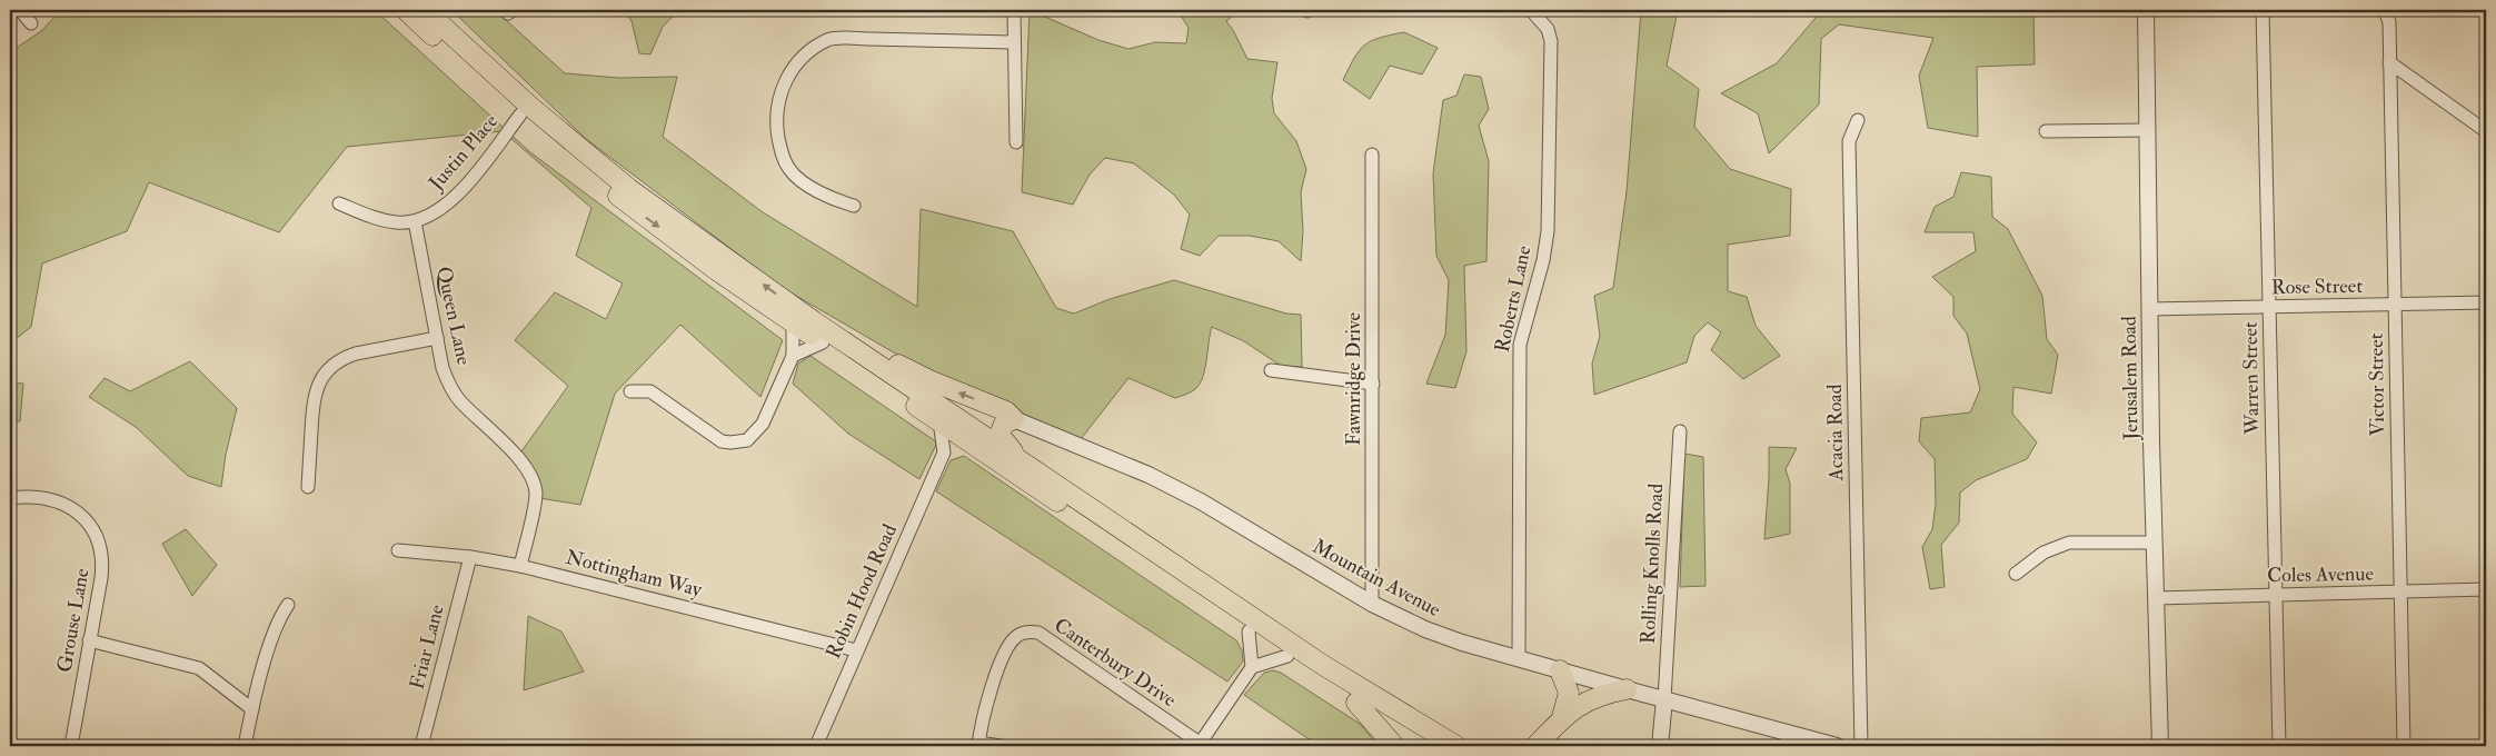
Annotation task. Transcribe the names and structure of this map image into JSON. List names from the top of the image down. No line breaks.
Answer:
{"streets":{"street":["Justin Place","Rose Street","Roberts Lane","Queen Lane","Jerusalem Road","Warren Street","Fawnridge Drive","Victor Street","Acacia Road","Rolling Knolls Road","Nottingham Way","Coles Avenue","Mountain Avenue","Robin Hood Road","Grouse Lane","Friar Lane","Canterbury Drive"]},"crossings":[["Justin Place","Queen Lane"],["Rose Street","Jerusalem Road"],["Rose Street","Warren Street"],["Rose Street","Victor Street"],["Roberts Lane","Mountain Avenue"],["Queen Lane","Nottingham Way"],["Jerusalem Road","Coles Avenue"],["Warren Street","Coles Avenue"],["Fawnridge Drive","Mountain Avenue"],["Victor Street","Coles Avenue"],["Rolling Knolls Road","Mountain Avenue"],["Nottingham Way","Robin Hood Road"],["Nottingham Way","Friar Lane"]]}
